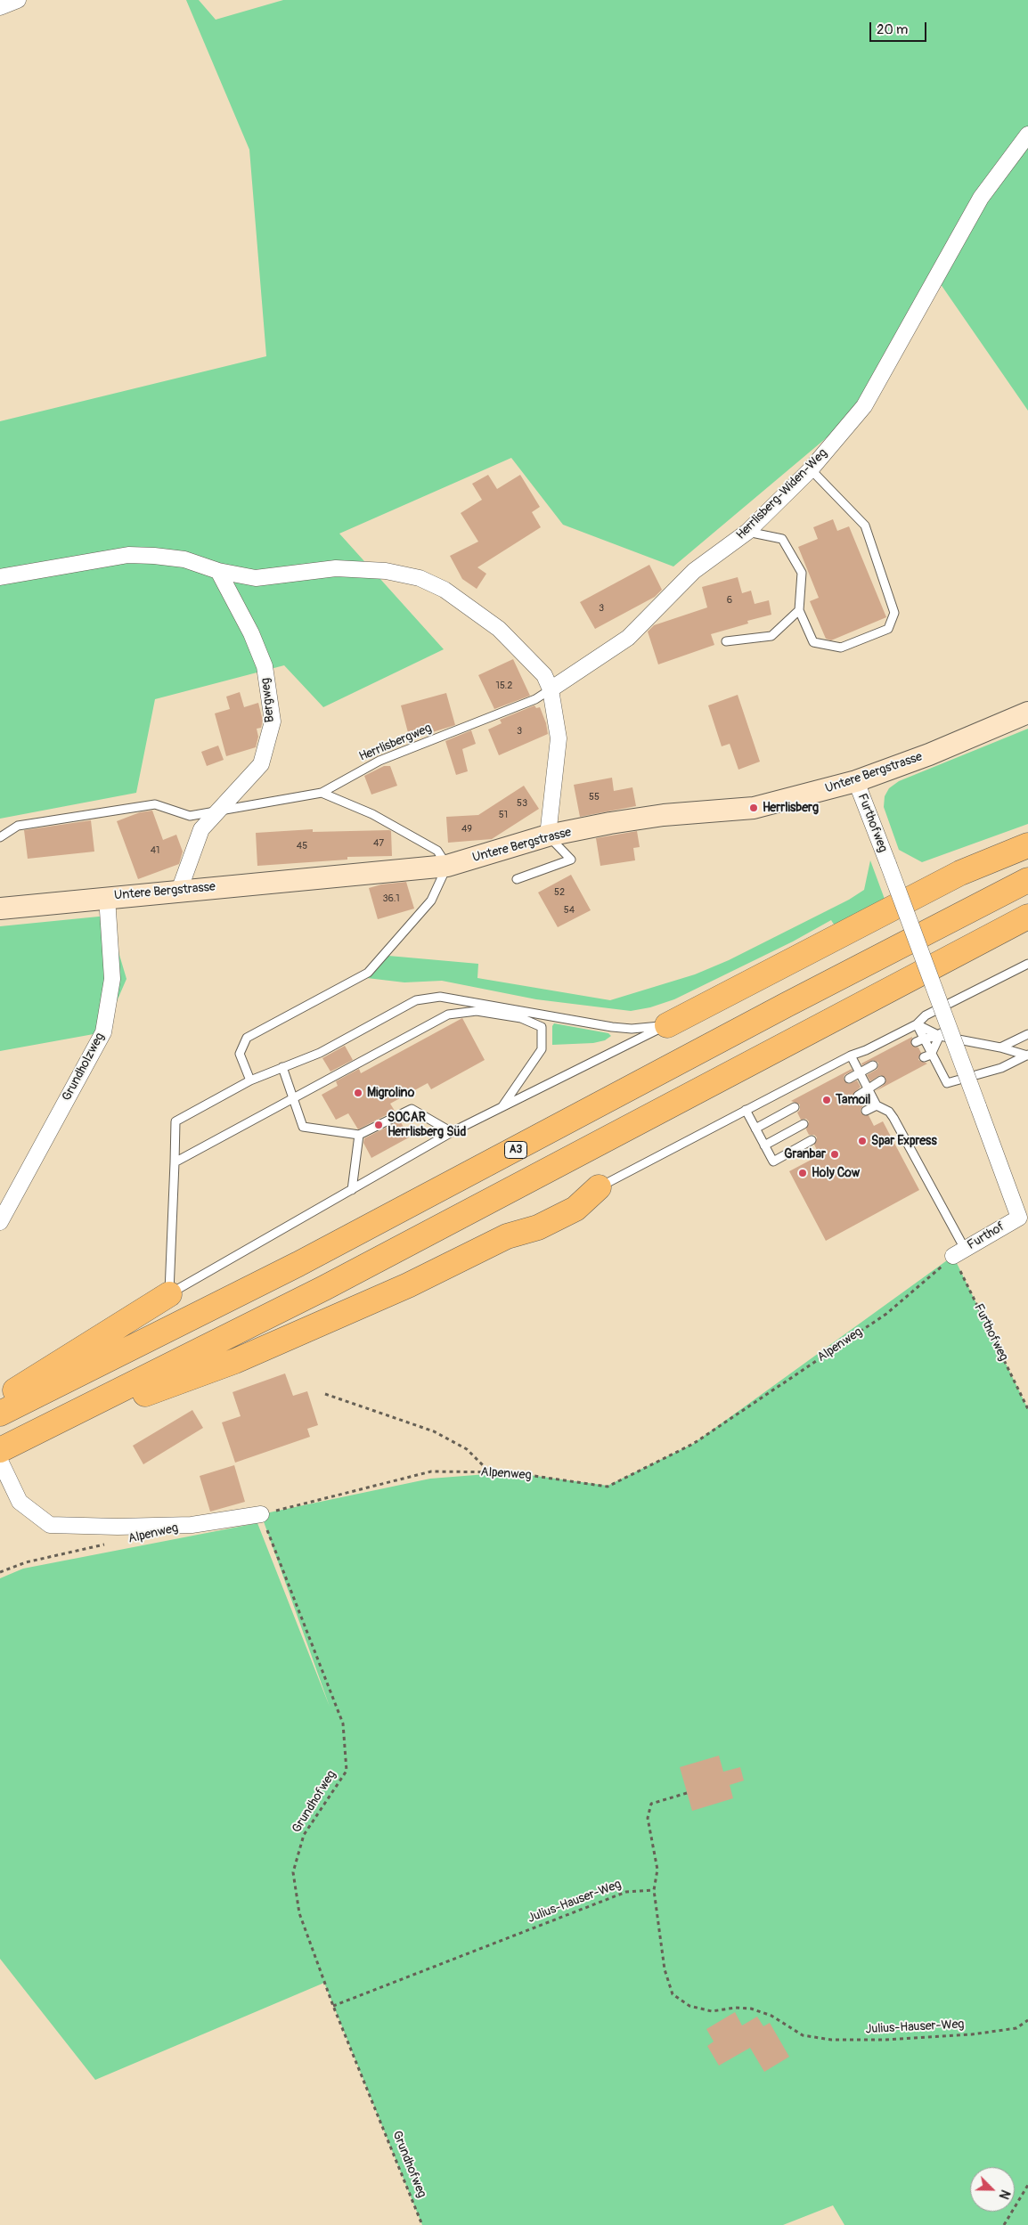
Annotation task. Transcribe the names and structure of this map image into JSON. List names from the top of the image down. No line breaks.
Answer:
{"streets":{"highway":["A3"],"main road":["Untere Bergstrasse"],"street":["Herrlisberg-Widen-Weg","Bergweg","Furthofweg","Grundholzweg","Furthof","Alpenweg"],"lane":["Herrlisbergweg"],"path":["Grundhofweg","Julius-Hauser-Weg"]},"crossings":[["Herrlisberg-Widen-Weg","Herrlisbergweg"],["Bergweg","Herrlisbergweg"],["Bergweg","Untere Bergstrasse"],["Untere Bergstrasse","Furthofweg"],["Untere Bergstrasse","Grundholzweg"],["Furthofweg","Furthof"],["Furthofweg","Alpenweg"],["Furthof","Alpenweg"],["Alpenweg","Grundhofweg"],["Grundhofweg","Julius-Hauser-Weg"]],"places":["Herrlisberg","Migrolino","Tamoil","SOCAR Herrlisberg Süd","Spar Express","Granbar","Holy Cow"],"house_numbers":["6","3","15.2","3","55","53","51","49","47","45","41","52","36.1","54"],"scale_bar":"20 m","north":"bottom right"}
